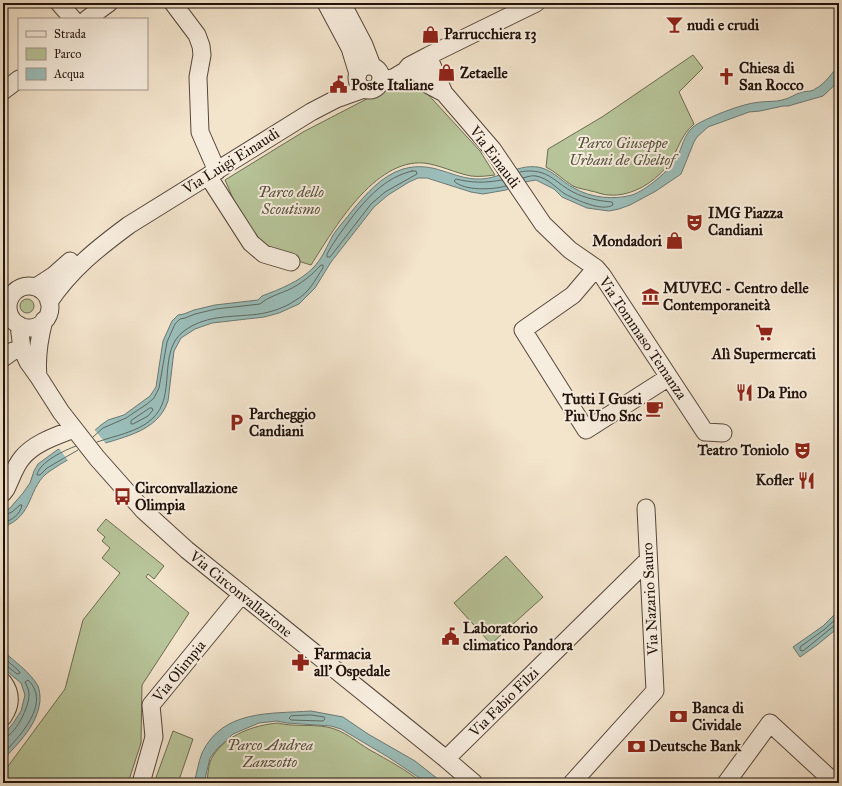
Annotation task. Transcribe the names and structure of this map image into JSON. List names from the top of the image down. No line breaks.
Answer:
{"streets":{"street":["Via Einaudi","Via Luigi Einaudi","Via Tommaso Temanza","Via Circonvallazione","Via Nazario Sauro","Via Olimpia","Via Fabio Filzi"]},"crossings":[["Via Einaudi","Via Luigi Einaudi"],["Via Einaudi","Via Tommaso Temanza"],["Via Luigi Einaudi","Via Circonvallazione"],["Via Circonvallazione","Via Olimpia"],["Via Circonvallazione","Via Fabio Filzi"],["Via Nazario Sauro","Via Fabio Filzi"]],"parks":["Parco Giuseppe Urbani de Gheltof","Parco dello Scoutismo","Parco Andrea Zanzotto"],"places":{"bar":["nudi e crudi"],"shop":["Parrucchiera 13","Zetaelle","Mondadori"],"church":["Chiesa di San Rocco"],"public building":["Poste Italiane","Laboratorio climatico Pandora"],"theatre":["IMG Piazza Candiani","Teatro Toniolo"],"museum":["MUVEC - Centro delle Contemporaneità"],"supermarket":["Alì Supermercati"],"restaurant":["Da Pino","Kofler"],"cafe":["Tutti I Gusti Piu Uno Snc"],"parking":["Parcheggio Candiani"],"bus stop":["Circonvallazione Olimpia"],"pharmacy":["Farmacia all' Ospedale"],"bank":["Banca di Cividale","Deutsche Bank"]},"legend":["Strada","Parco","Acqua"]}
